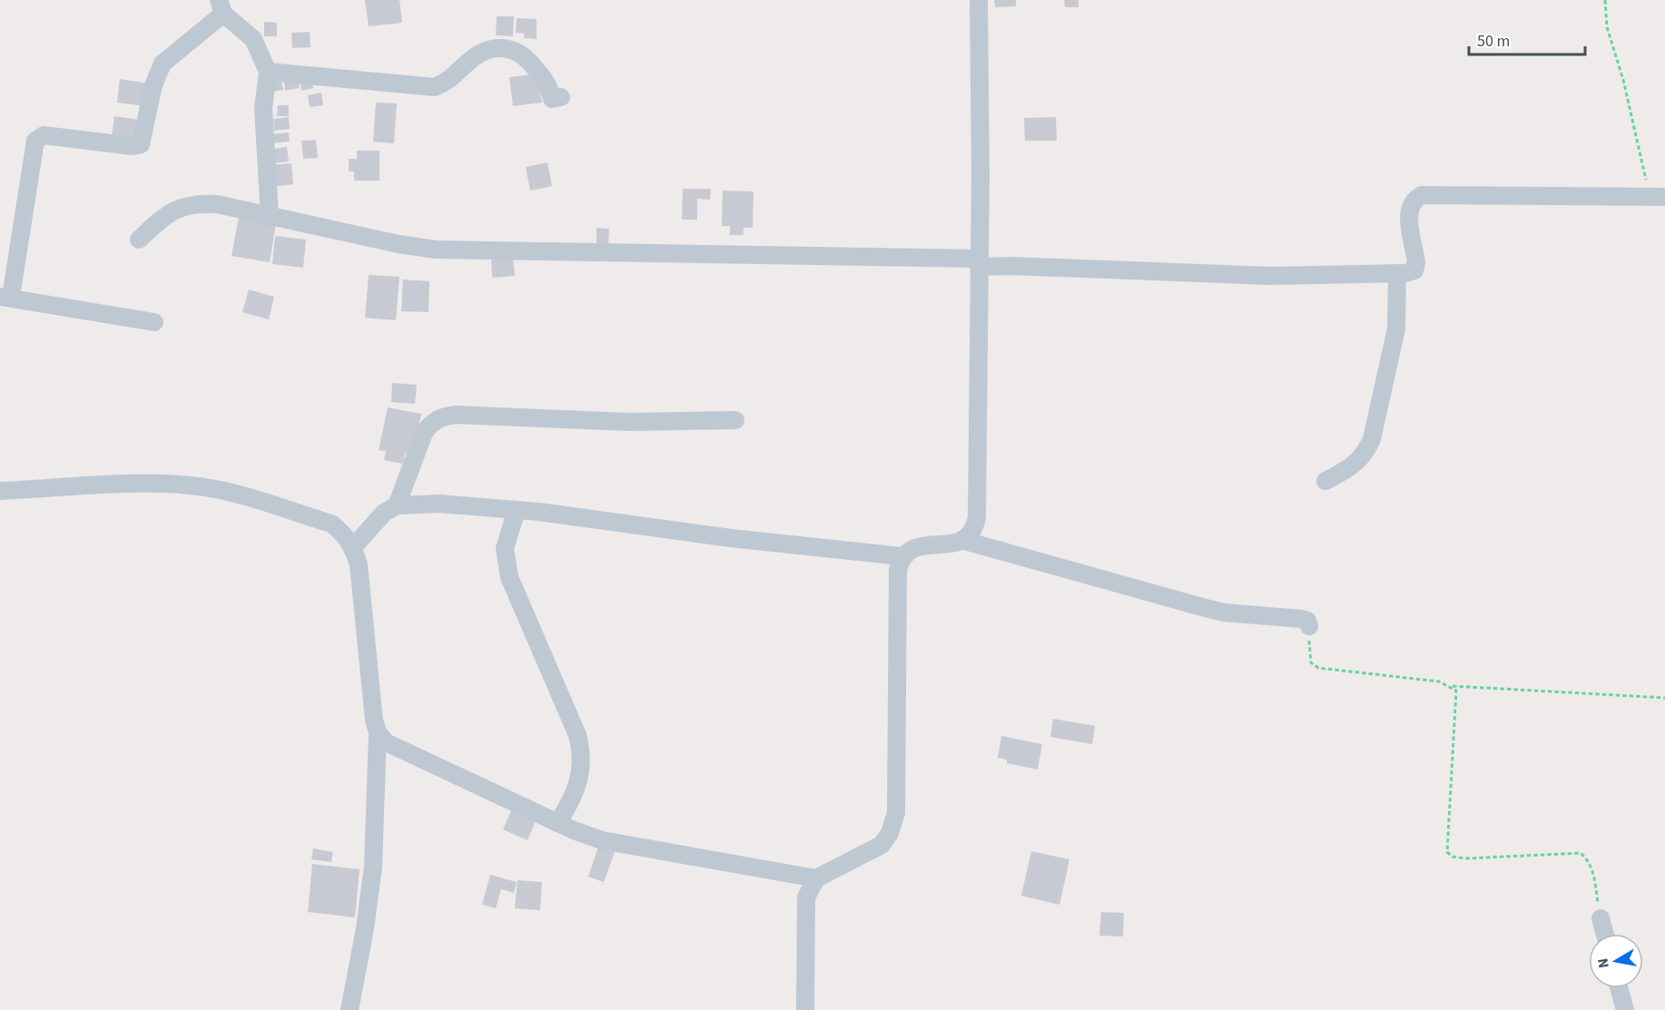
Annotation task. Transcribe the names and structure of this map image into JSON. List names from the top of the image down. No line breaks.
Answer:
{"scale_bar":"50 m","north":"left"}
